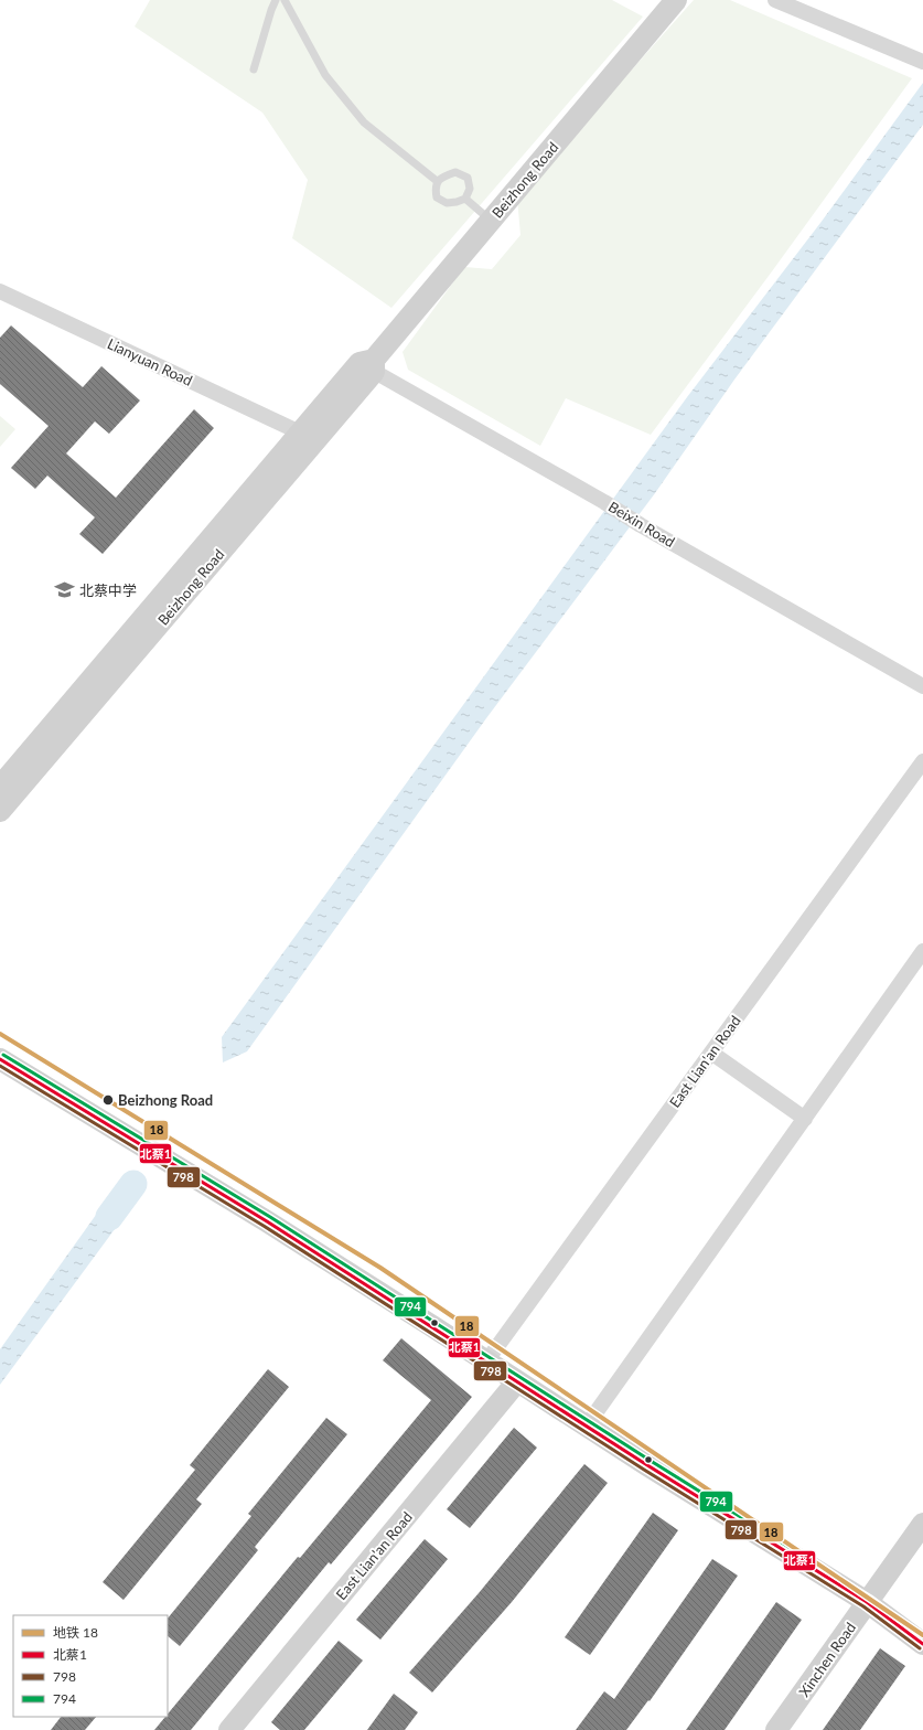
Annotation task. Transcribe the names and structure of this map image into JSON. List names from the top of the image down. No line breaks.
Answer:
{"streets":{"street":["Beizhong Road","Lianyuan Road","Beixin Road","East Lian'an Road","Xinchen Road"]},"crossings":[["Beizhong Road","Lianyuan Road"],["Beizhong Road","Beixin Road"]],"places":{"school or university":["北蔡中学"],"other":["Beizhong Road"]},"lines":["metro line 18","transit line 794","transit line 北蔡1","transit line 798"],"legend":["地铁 18","北蔡1","798","794"]}
